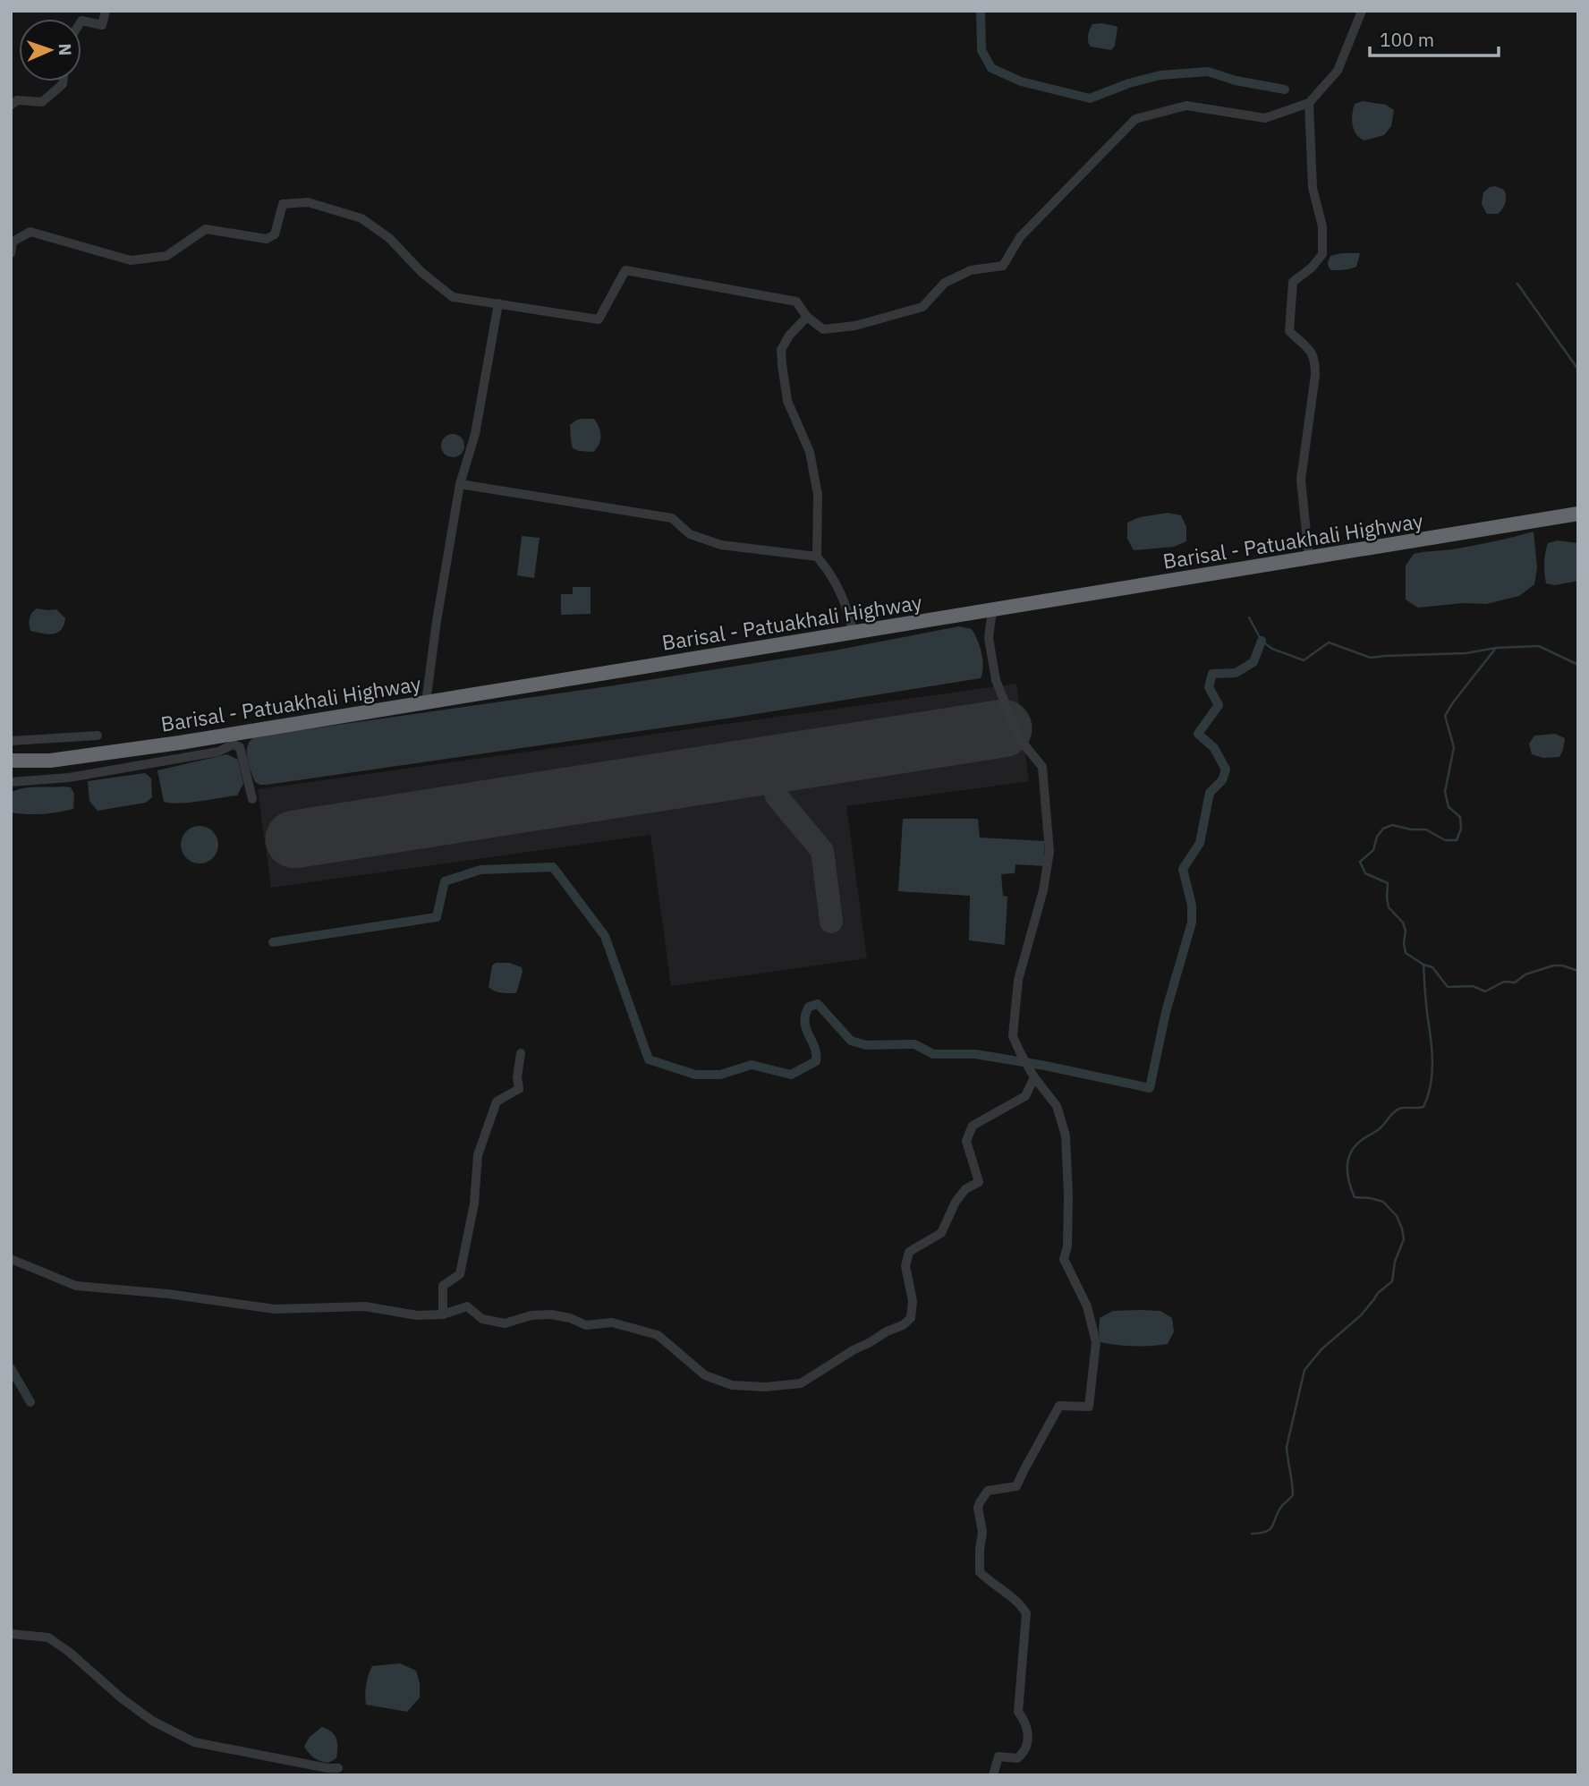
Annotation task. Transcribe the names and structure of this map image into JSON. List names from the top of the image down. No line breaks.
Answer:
{"streets":{"highway":["Barisal - Patuakhali Highway"]},"scale_bar":"100 m","north":"right"}
